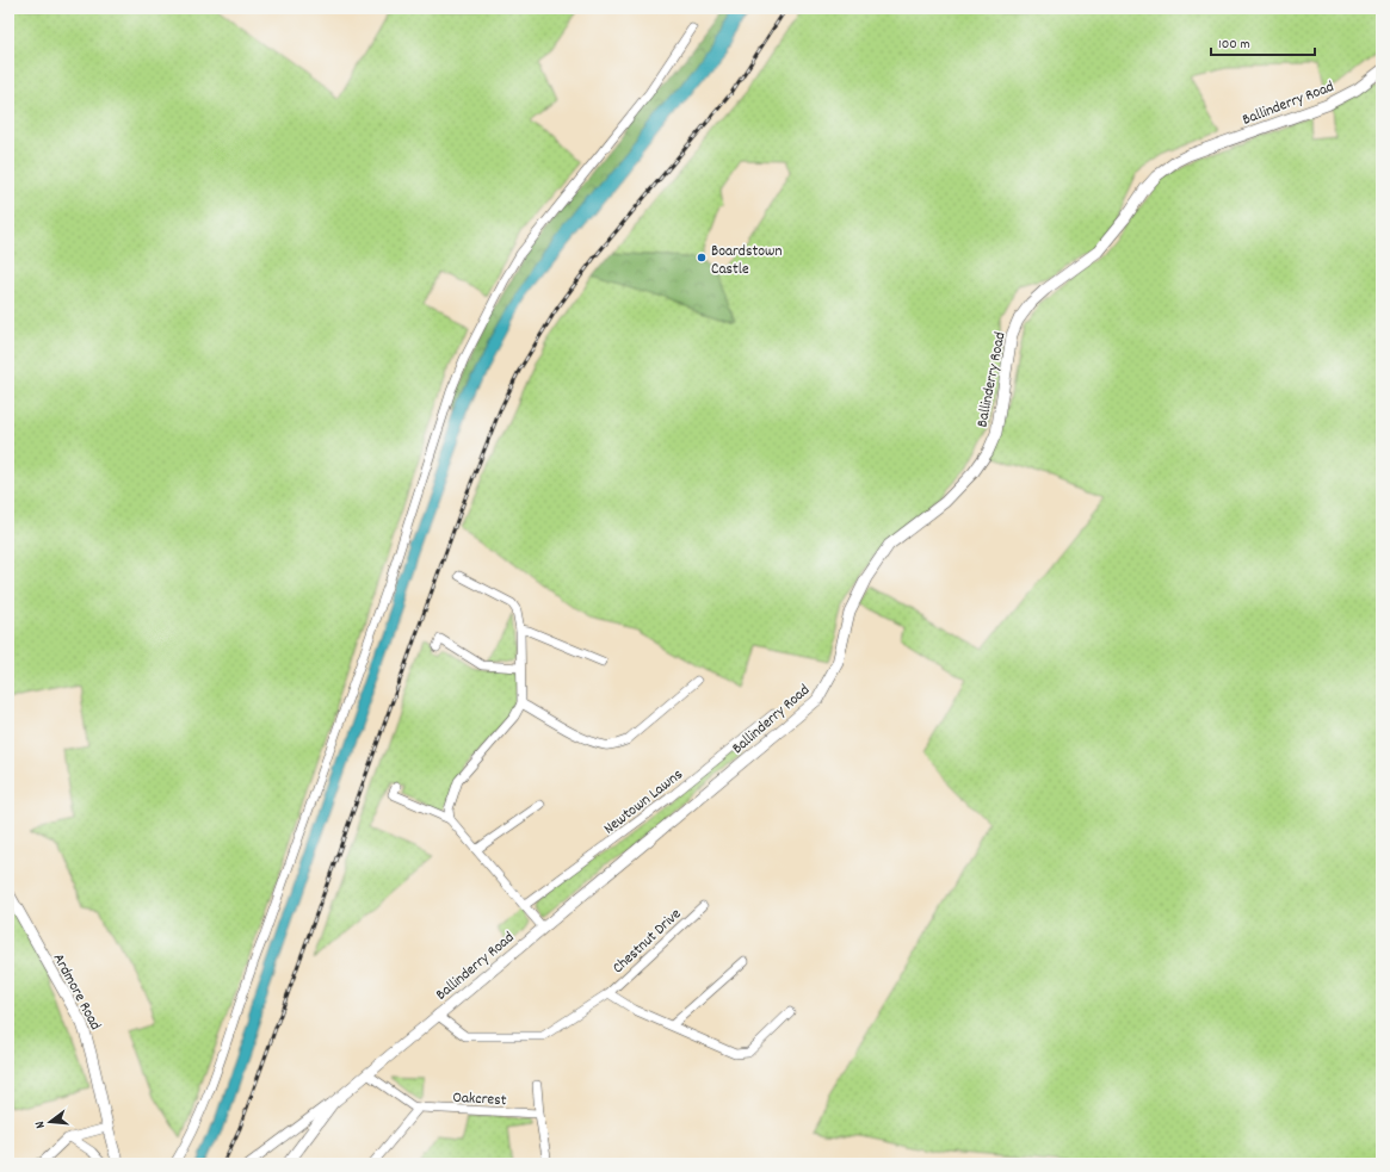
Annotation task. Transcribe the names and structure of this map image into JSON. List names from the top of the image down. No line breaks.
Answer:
{"streets":{"street":["Ballinderry Road","Newtown Lawns","Chestnut Drive","Ardmore Road","Oakcrest"]},"crossings":[["Ballinderry Road","Chestnut Drive"],["Ballinderry Road","Oakcrest"]],"places":["Boardstown Castle"],"scale_bar":"100 m","north":"left"}
